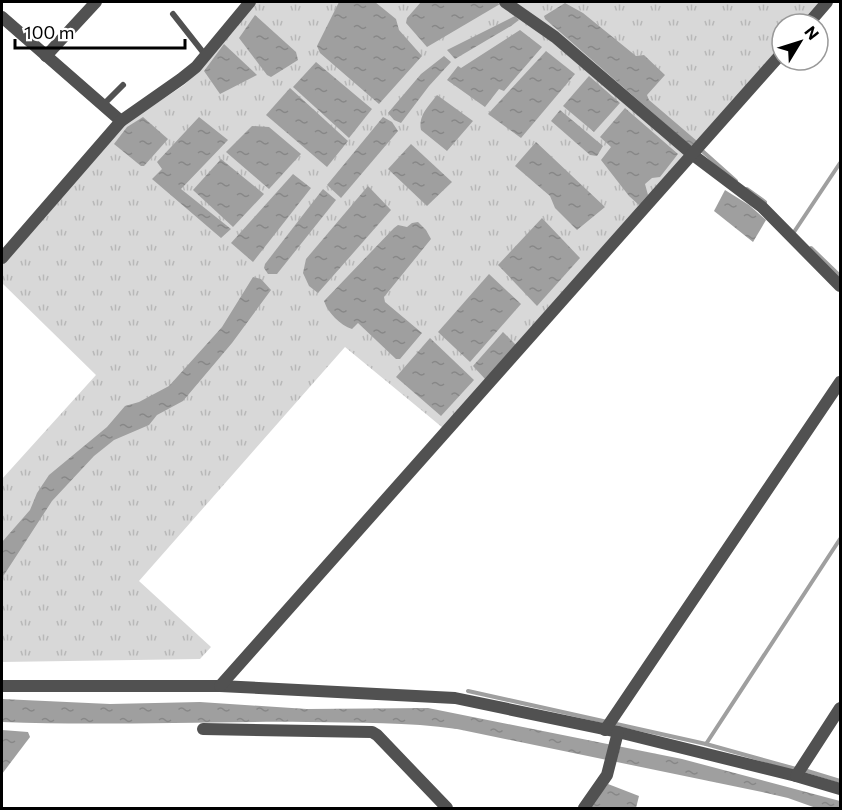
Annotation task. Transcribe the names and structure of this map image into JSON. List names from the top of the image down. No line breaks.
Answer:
{"scale_bar":"100 m","north":"top right"}
